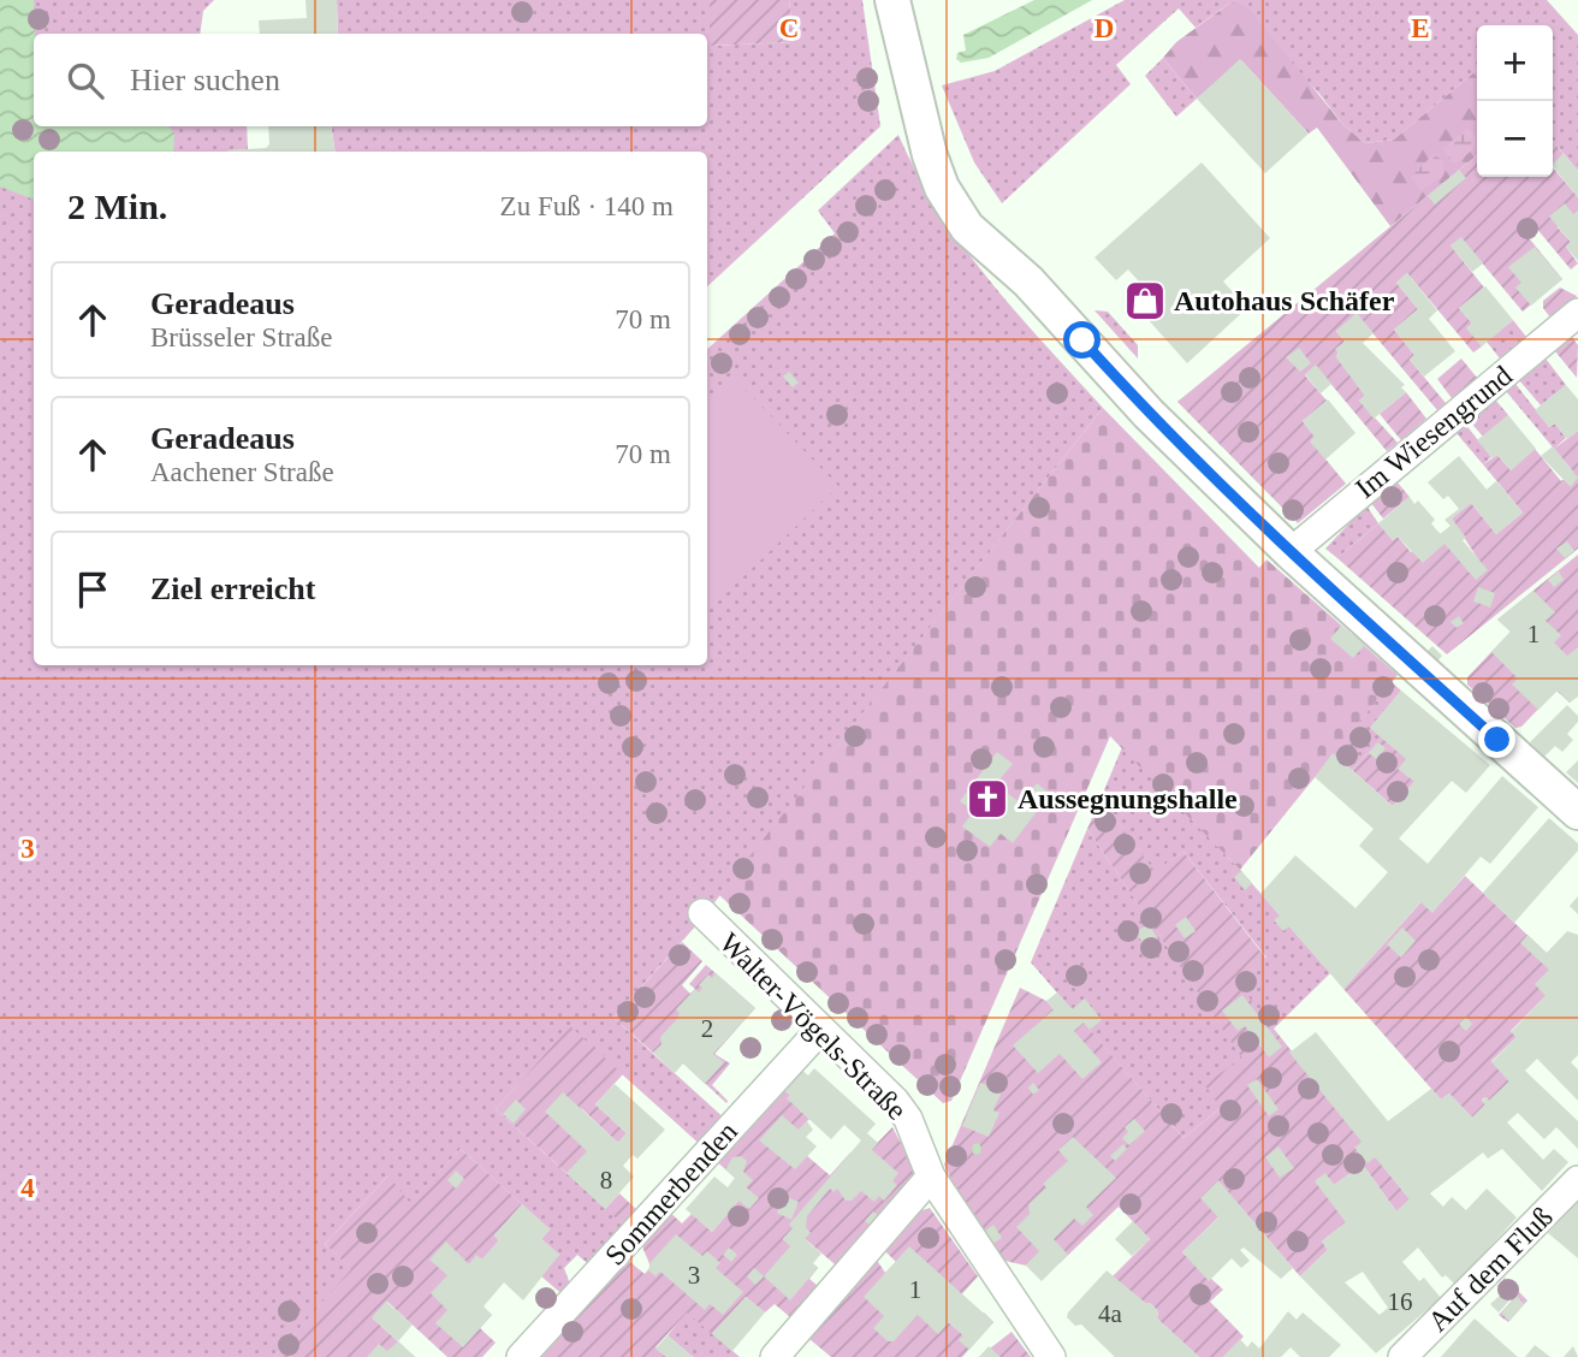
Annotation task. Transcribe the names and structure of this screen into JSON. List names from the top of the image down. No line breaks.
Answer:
{"streets":{"street":["Im Wiesengrund","Walter-Vögels-Straße","Sommerbenden","Auf dem Fluß"]},"crossings":[["Walter-Vögels-Straße","Sommerbenden"]],"places":{"shop":["Autohaus Schäfer"],"church":["Aussegnungshalle"]},"house_numbers":["1","2","8","3","1","16","4a"],"page":{"map_buttons":["+","−"],"search":"Hier suchen","heading":["2 Min.","Zu Fuß · 140 m"],"list":[["Geradeaus","Brüsseler Straße","70 m"],["Geradeaus","Aachener Straße","70 m"],"Ziel erreicht"]},"grid":{"columns":["C","D","E"],"rows":["3","4"]}}
